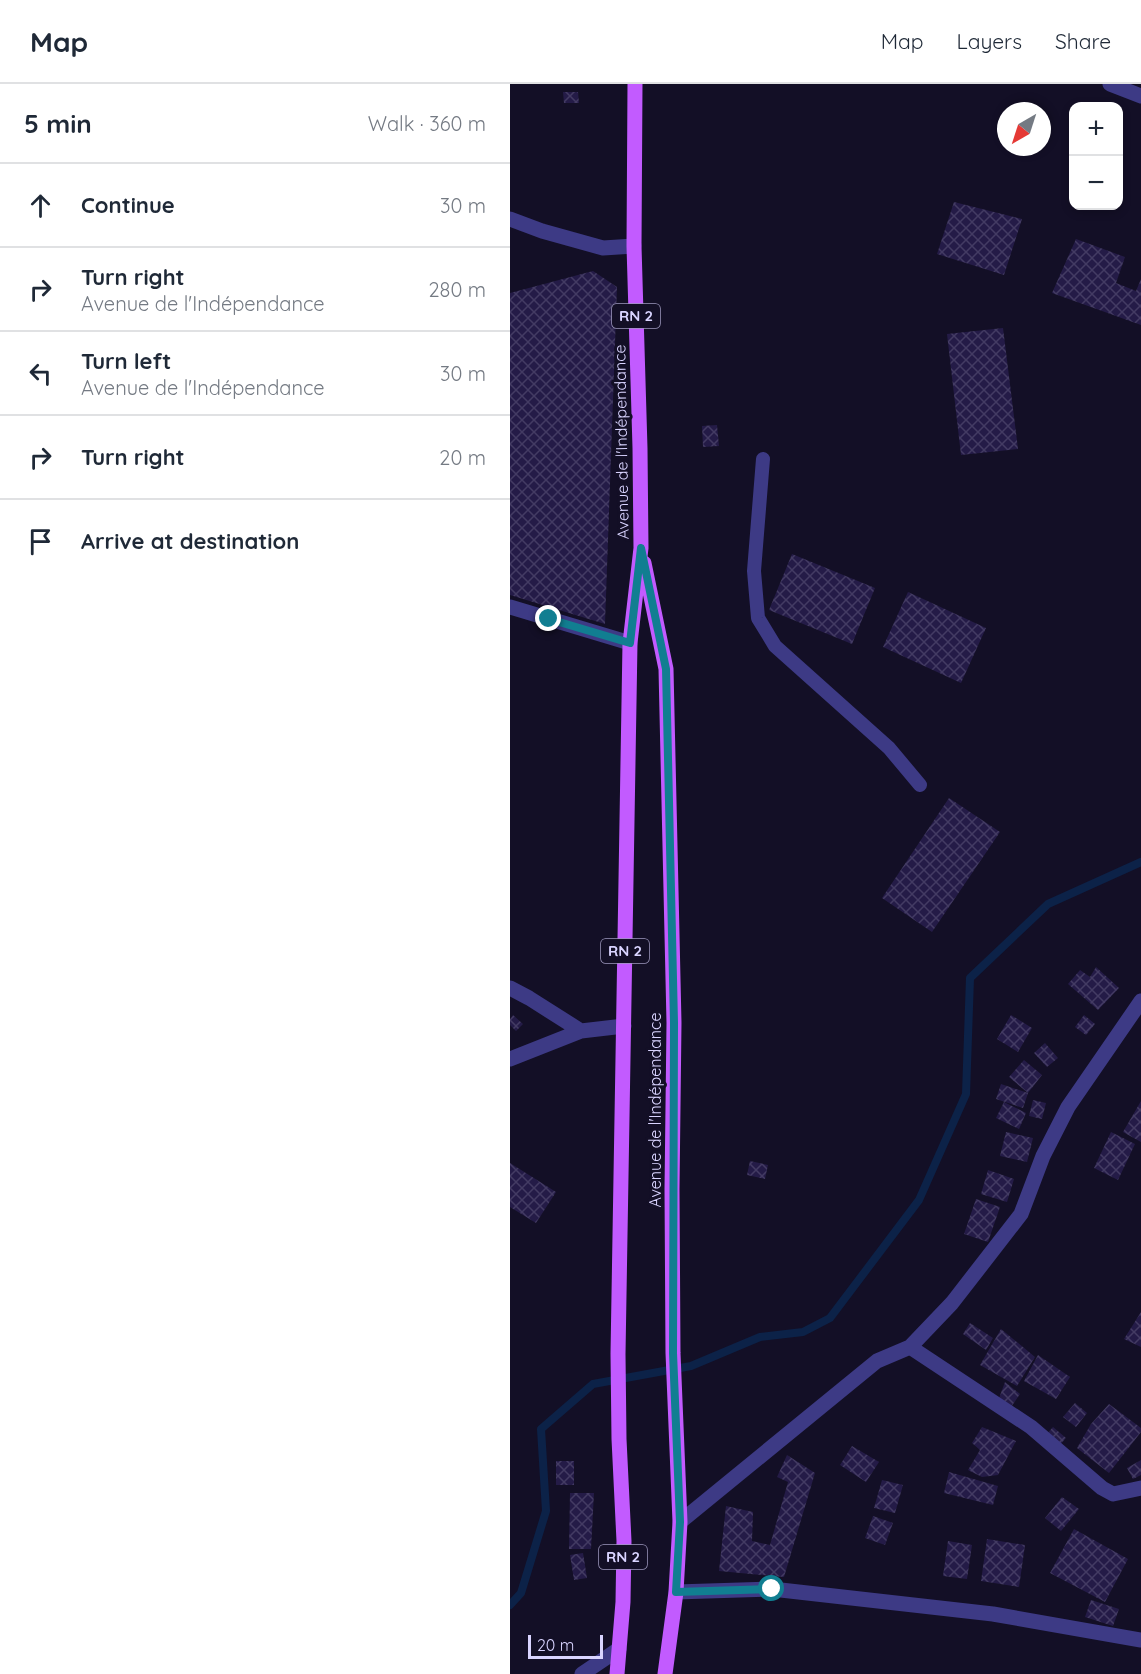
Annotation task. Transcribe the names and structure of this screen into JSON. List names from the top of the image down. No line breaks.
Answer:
{"streets":{"main road":["RN 2","Avenue de l'Indépendance"]},"scale_bar":"20 m","north":"bottom left","page":{"header":"Map","nav":["Map","Layers","Share"],"heading":["5 min","Walk · 360 m"],"map_buttons":["+","−"],"list":[["Continue","30 m"],["Turn right","Avenue de l'Indépendance","280 m"],["Turn left","Avenue de l'Indépendance","30 m"],["Turn right","20 m"],"Arrive at destination"],"scale":"20 m"}}
